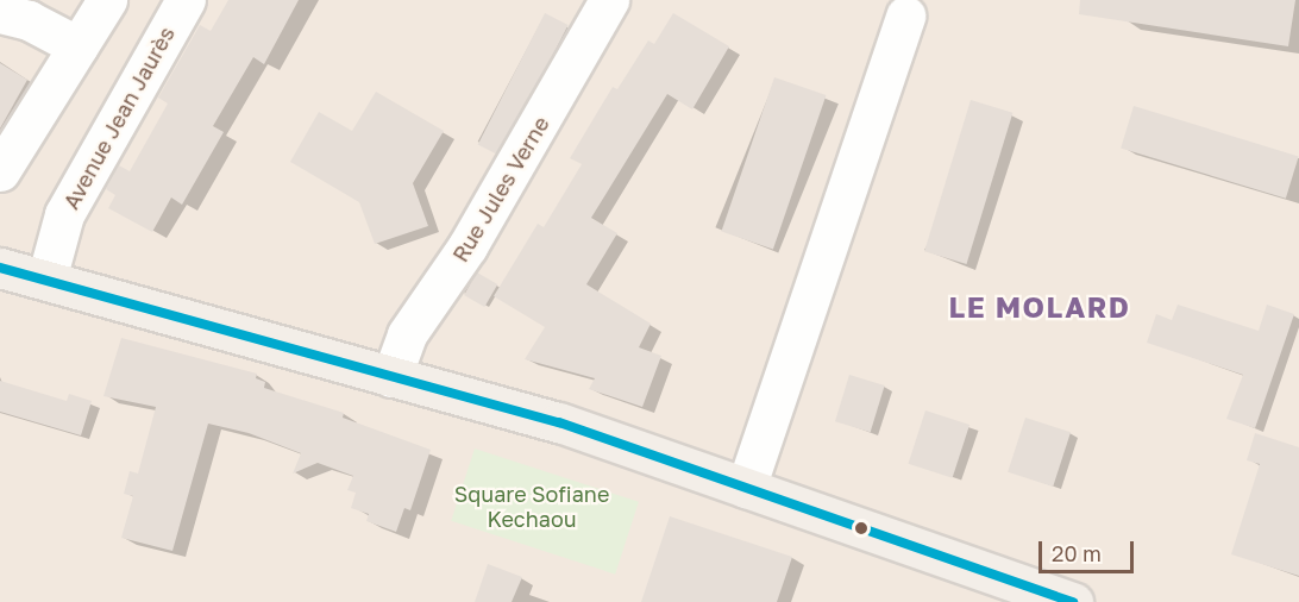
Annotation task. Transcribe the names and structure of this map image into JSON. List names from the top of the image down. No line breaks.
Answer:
{"streets":{"street":["Avenue Jean Jaurès","Rue Jules Verne"]},"districts":["LE MOLARD"],"parks":["Square Sofiane Kechaou"],"scale_bar":"20 m"}
